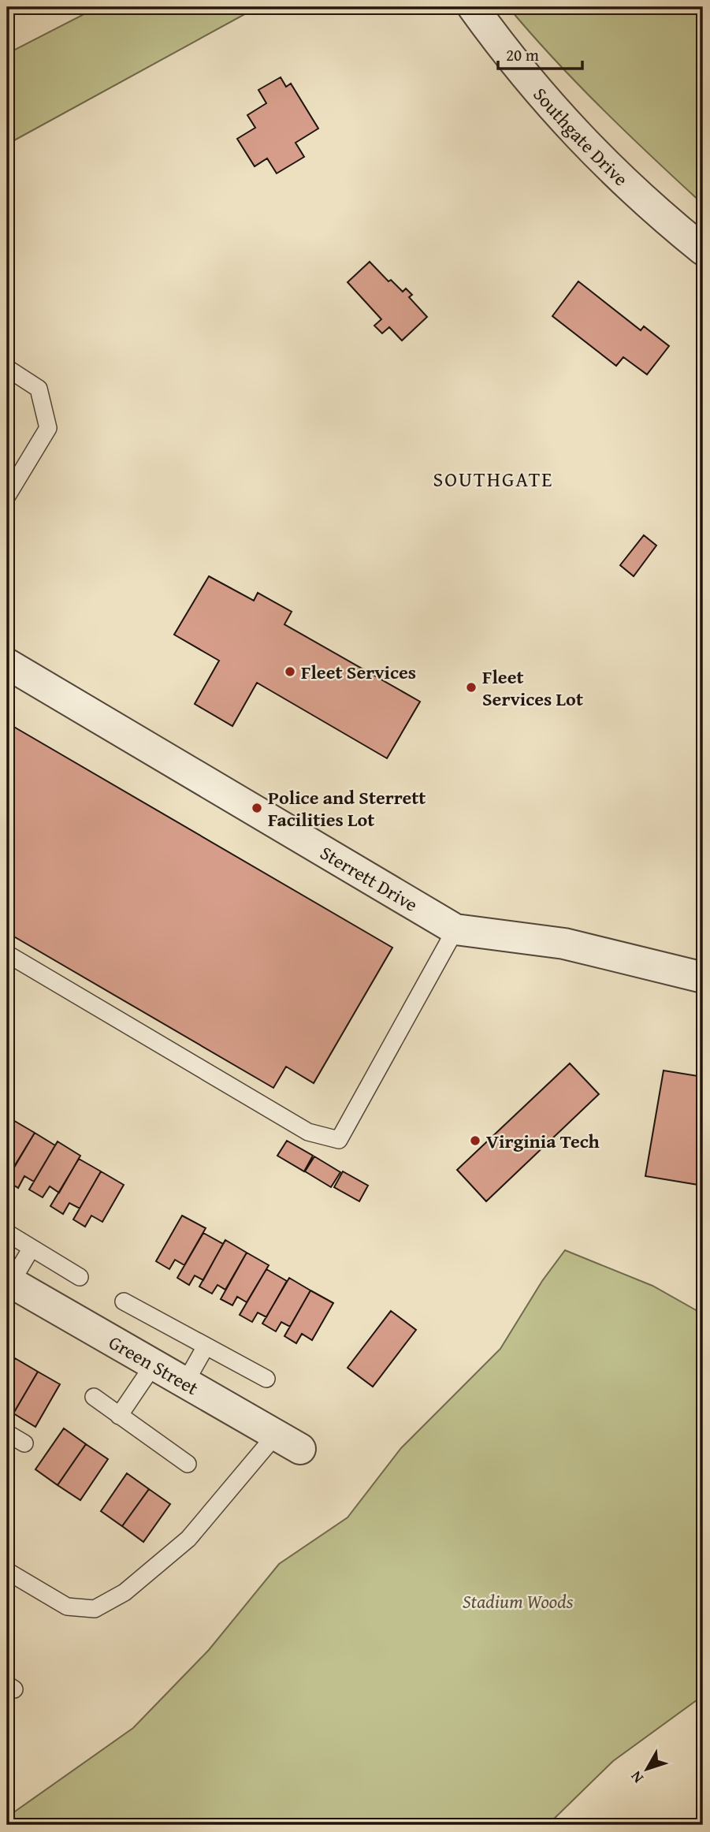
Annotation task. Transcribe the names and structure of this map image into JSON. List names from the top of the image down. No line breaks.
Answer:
{"streets":{"street":["Southgate Drive","Sterrett Drive","Green Street"]},"districts":["SOUTHGATE"],"parks":["Stadium Woods"],"places":["Fleet Services","Fleet Services Lot","Police and Sterrett Facilities Lot","Virginia Tech"],"scale_bar":"20 m","north":"bottom left"}
